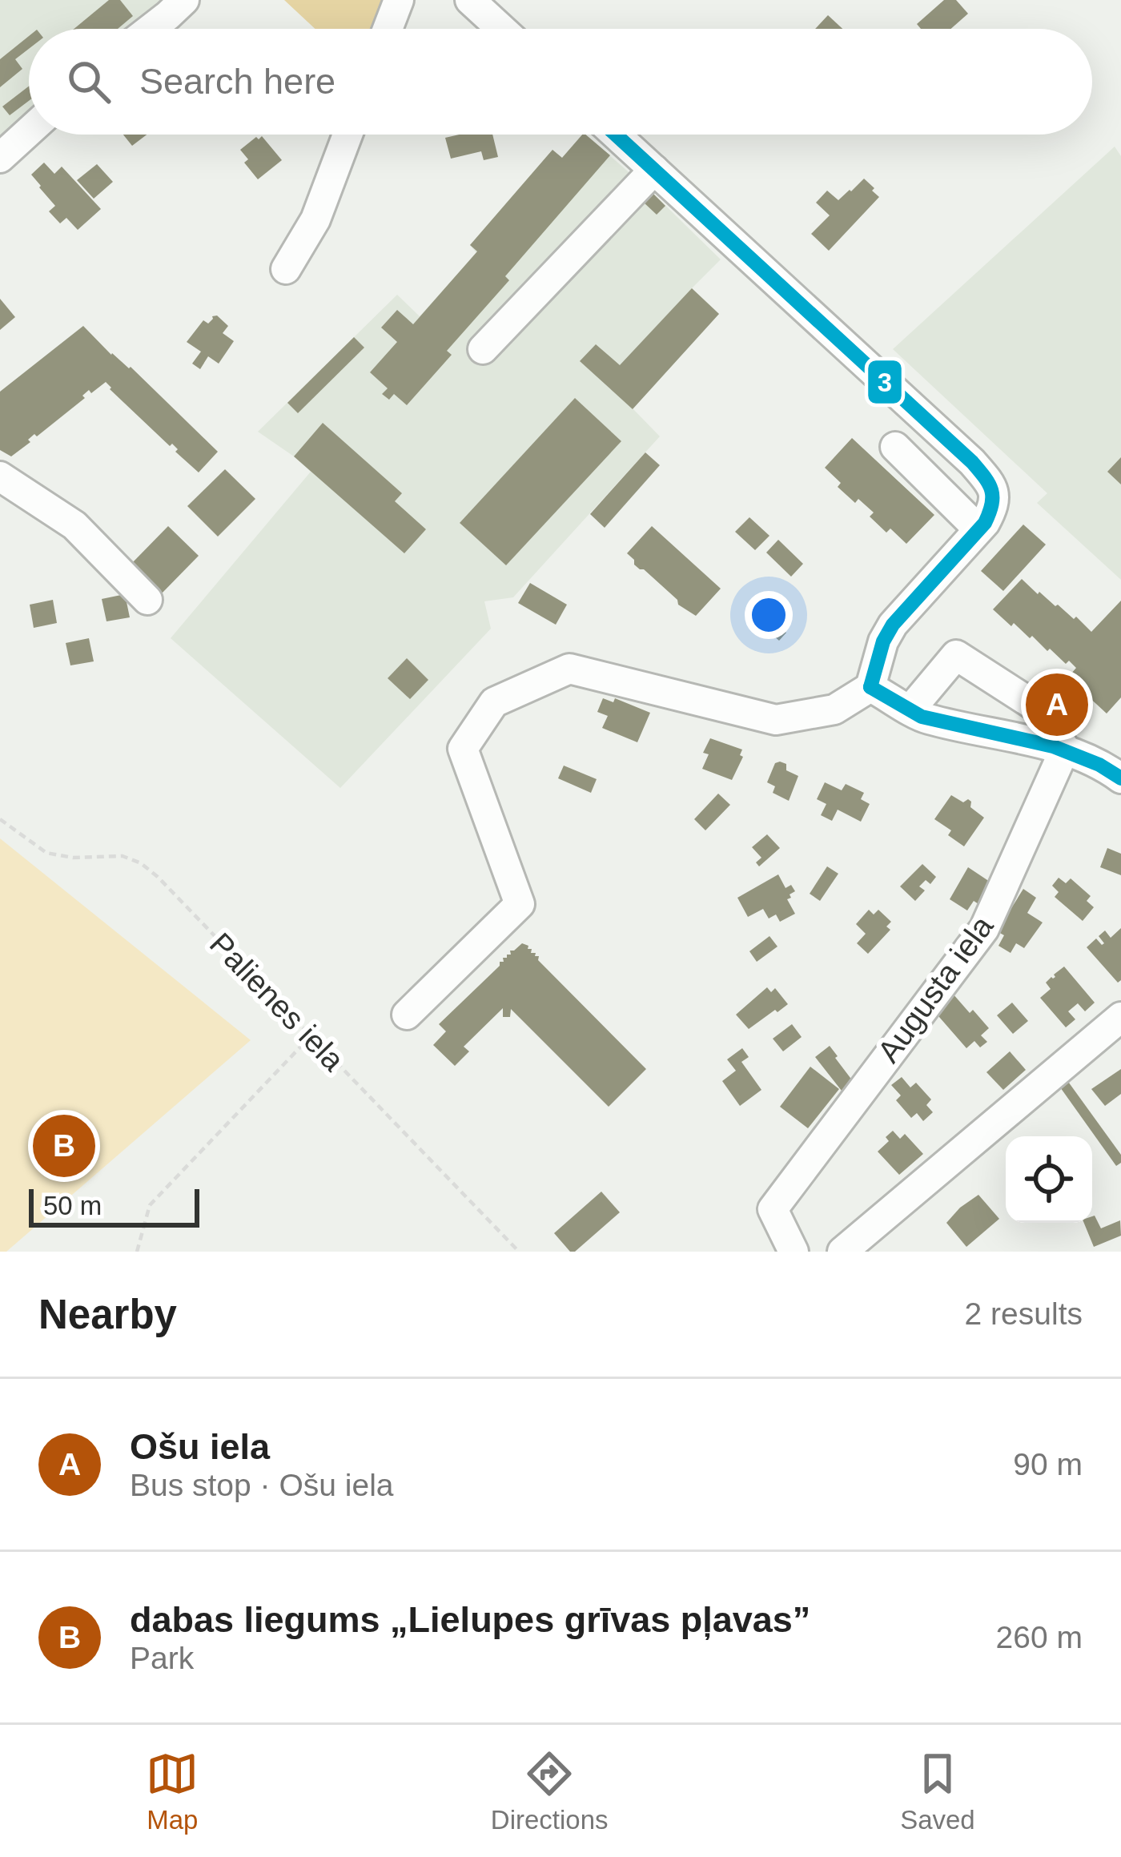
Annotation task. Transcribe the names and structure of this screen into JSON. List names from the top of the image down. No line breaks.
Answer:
{"streets":{"street":["Augusta iela"],"path":["Palienes iela"]},"lines":["transit line 3"],"scale_bar":"50 m","page":{"search":"Search here","pins":["A","B"],"scale":"50 m","heading":["Nearby","2 results"],"list":[{"mark":"A","name":"Ošu iela","note":"Bus stop · Ošu iela","value":"90 m"},{"mark":"B","name":"dabas liegums „Lielupes grīvas pļavas”","note":"Park","value":"260 m"}],"nav":["Map","Directions","Saved"]}}
